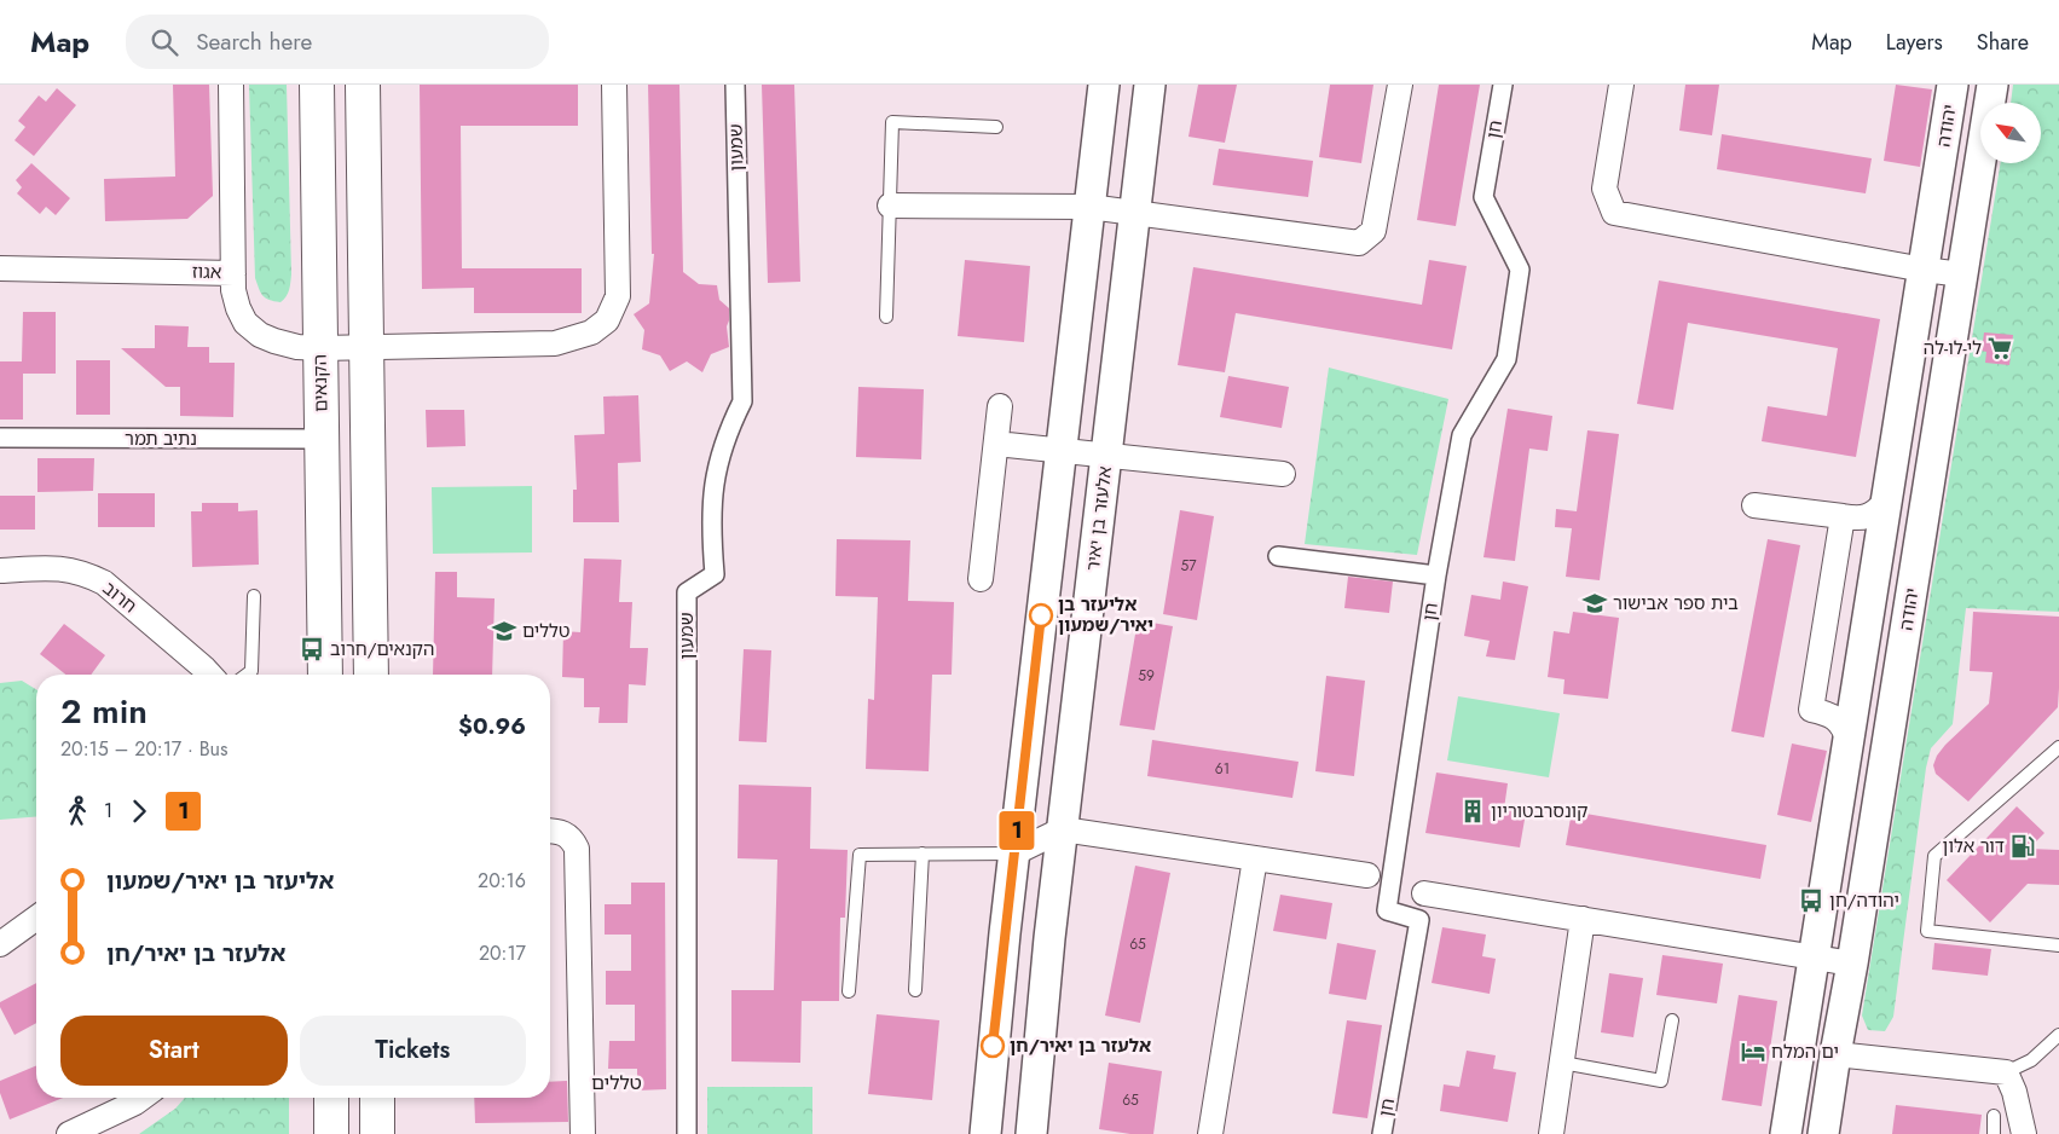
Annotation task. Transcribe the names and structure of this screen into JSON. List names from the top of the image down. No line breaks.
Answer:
{"streets":{"main road":["הקנאים"],"street":["יהודה","חן","שמעון","אגוז","נתיב תמר","אלעזר בן יאיר","חרוב"]},"crossings":[["אגוז","הקנאים"],["הקנאים","נתיב תמר"]],"districts":["טללים"],"places":{"supermarket":["לי-לו-לה"],"school or university":["בית ספר אבישור","טללים"],"other":["אליעזר בן יאיר/שמעון","אלעזר בן יאיר/חן"],"bus stop":["הקנאים/חרוב","יהודה/חן"],"building":["קונסרבטוריון"],"fuel station":["דור אלון"],"hotel":["ים המלח"]},"lines":["bus line 1"],"house_numbers":["57","59","61","65","65"],"north":"top left","page":{"header":"Map","search":"Search here","nav":["Map","Layers","Share"],"on_map":"1","heading":["2 min","20:15 – 20:17 · Bus","$0.96"],"legs":["1","1"],"list":[{"name":"אליעזר בן יאיר/שמעון","value":"20:16"},{"name":"אלעזר בן יאיר/חן","value":"20:17"}],"buttons":["Start","Tickets"]}}
